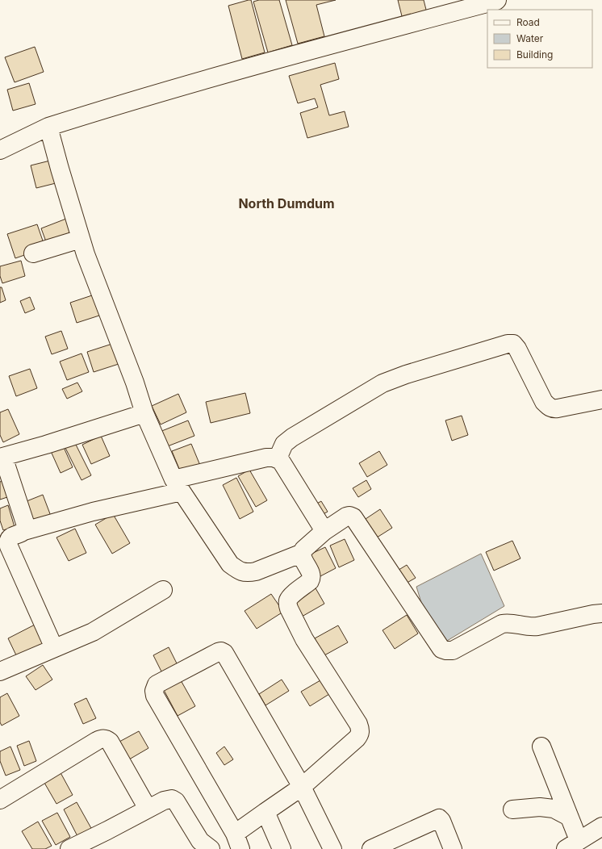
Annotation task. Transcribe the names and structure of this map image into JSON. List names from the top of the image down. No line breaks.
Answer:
{"districts":["North Dumdum"],"legend":["Road","Water","Building"]}
